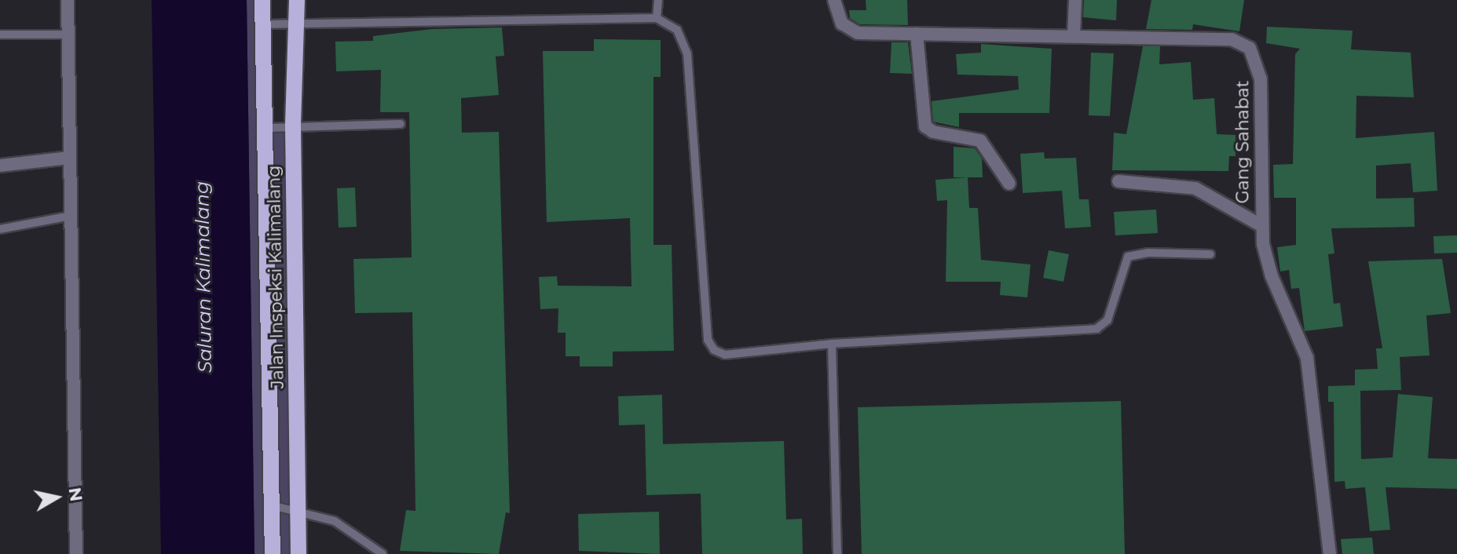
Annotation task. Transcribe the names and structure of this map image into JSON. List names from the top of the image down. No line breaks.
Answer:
{"streets":{"main road":["Jalan Inspeksi Kalimalang"],"street":["Gang Sahabat"]},"water":["Saluran Kalimalang"],"north":"right"}
